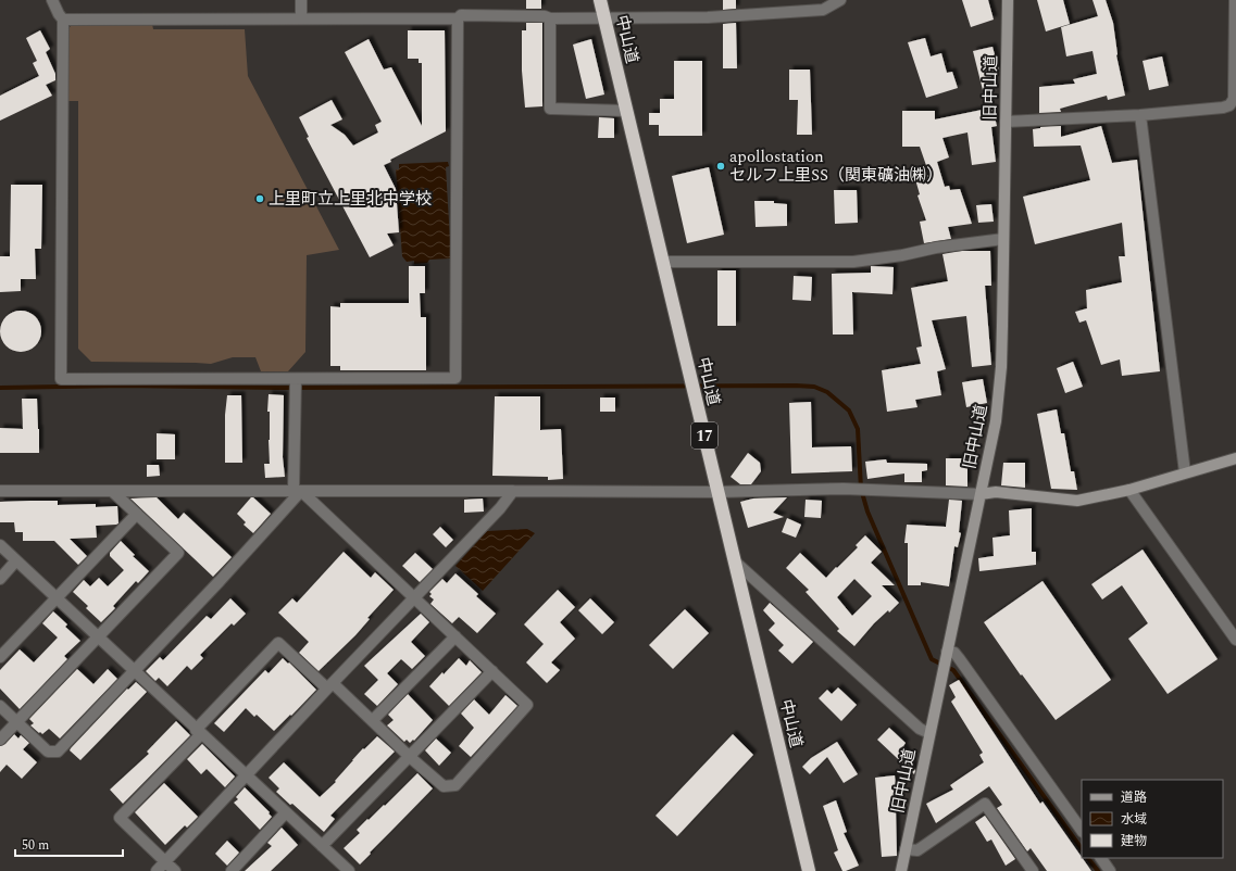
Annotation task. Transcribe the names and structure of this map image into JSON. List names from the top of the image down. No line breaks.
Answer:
{"streets":{"highway":["中山道","17"],"main road":["旧中山道"]},"places":["apollostation セルフ上里SS（関東礦油㈱）","上里町立上里北中学校"],"legend":["道路","水域","建物"],"scale_bar":"50 m"}
